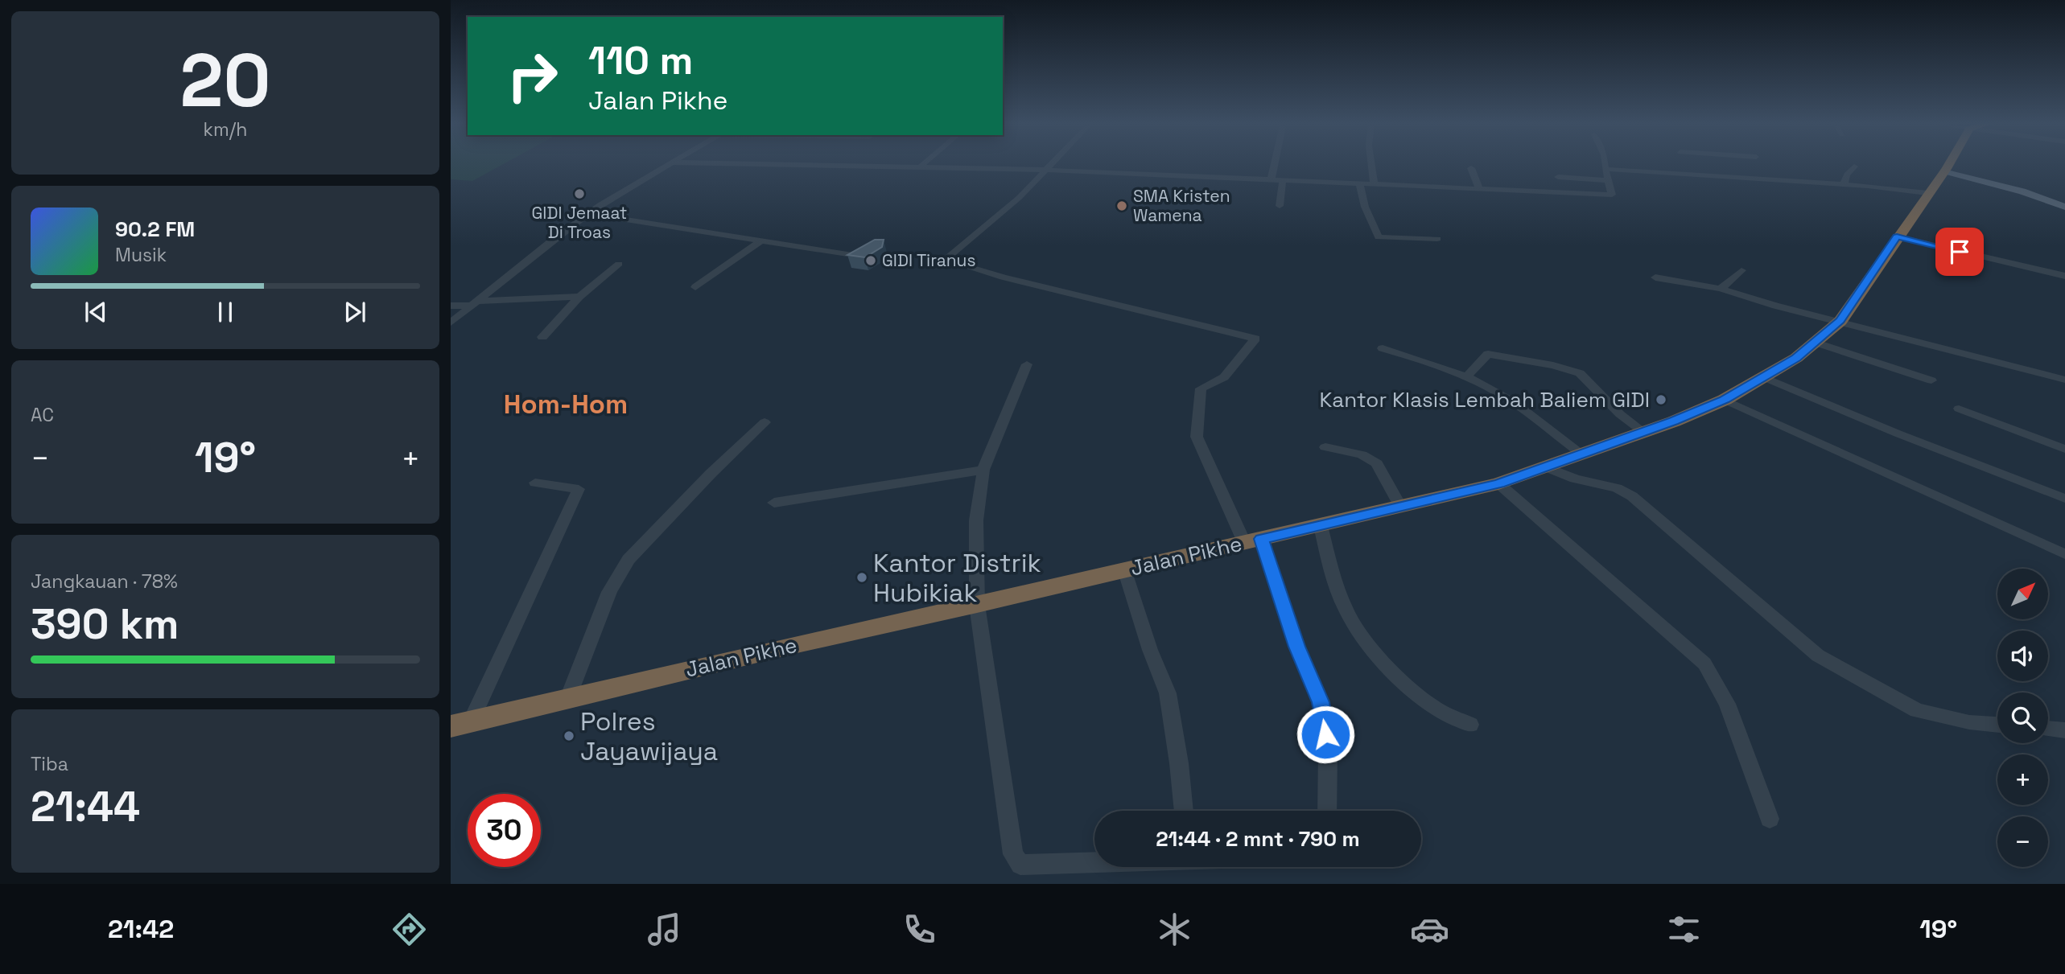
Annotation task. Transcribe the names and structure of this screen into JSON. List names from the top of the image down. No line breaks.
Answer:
{"streets":{"highway":["Jalan Pikhe"]},"districts":["Hom-Hom"],"places":["GIDI Jemaat Di Troas","SMA Kristen Wamena","GIDI Tiranus","Kantor Klasis Lembah Baliem GIDI","Kantor Distrik Hubikiak","Polres Jayawijaya"],"north":"top right","page":{"tile":[["20","km/h"],"AC",["Jangkauan · 78%","390 km"],["Tiba","21:44"]],"turn":["110 m","Jalan Pikhe"],"song":["90.2 FM","Musik"],"heat":["−","19°","+"],"map_buttons":["+","−"],"limit":"30","trip":"21:44 · 2 mnt · 790 m","tabs":["21:42","19°"]}}
